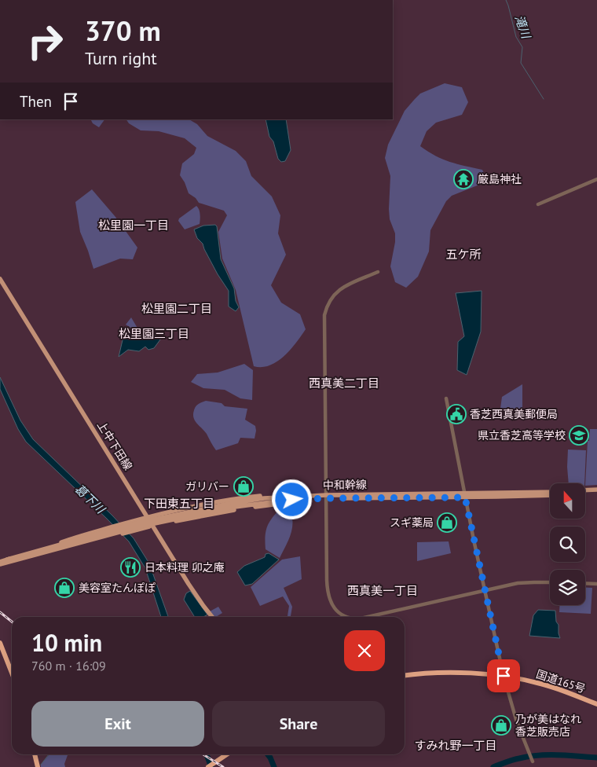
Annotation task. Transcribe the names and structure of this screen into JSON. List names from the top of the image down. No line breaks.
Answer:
{"streets":{"highway":["国道165号"],"main road":["上中下田線","中和幹線"]},"districts":["松里園一丁目","五ケ所","松里園二丁目","松里園三丁目","西真美二丁目","下田東五丁目","西真美一丁目","すみれ野一丁目"],"water":["滝川","葛下川"],"places":{"temple":["厳島神社"],"public building":["香芝西真美郵便局"],"school or university":["県立香芝高等学校"],"shop":["ガリバー","スギ薬局","美容室たんぽぽ","乃が美はなれ 香芝販売店"],"restaurant":["日本料理 卯之庵"]},"north":"top","page":{"turn":["370 m","Turn right"],"then":"Then","heading":["10 min","760 m · 16:09"],"buttons":["Exit","Share"]}}
